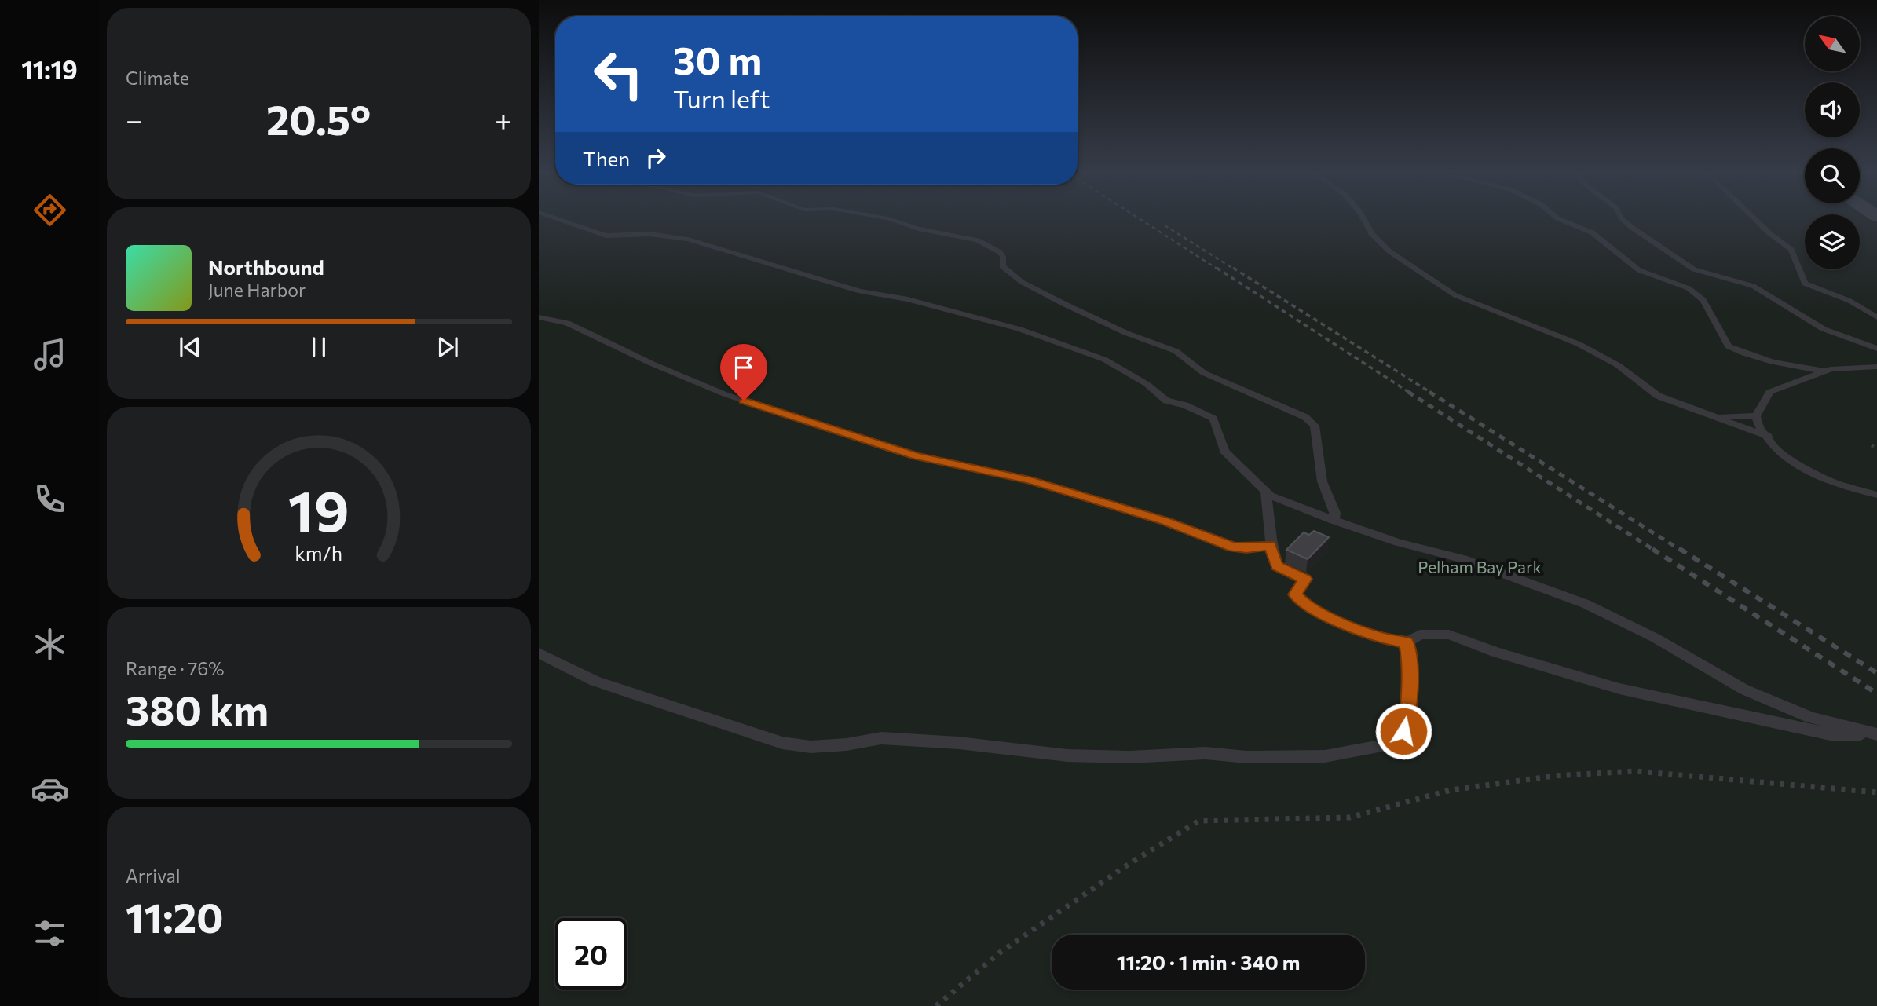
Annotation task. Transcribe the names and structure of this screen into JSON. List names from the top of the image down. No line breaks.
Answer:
{"parks":["Pelham Bay Park"],"north":"top left","page":{"tabs":"11:19","tile":["Climate",["Range · 76%","380 km"],["Arrival","11:20"]],"turn":["30 m","Turn left"],"heat":["−","20.5°","+"],"then":"Then","song":["Northbound","June Harbor"],"limit":"20","trip":"11:20 · 1 min · 340 m","gauge":["19","km/h"]}}
